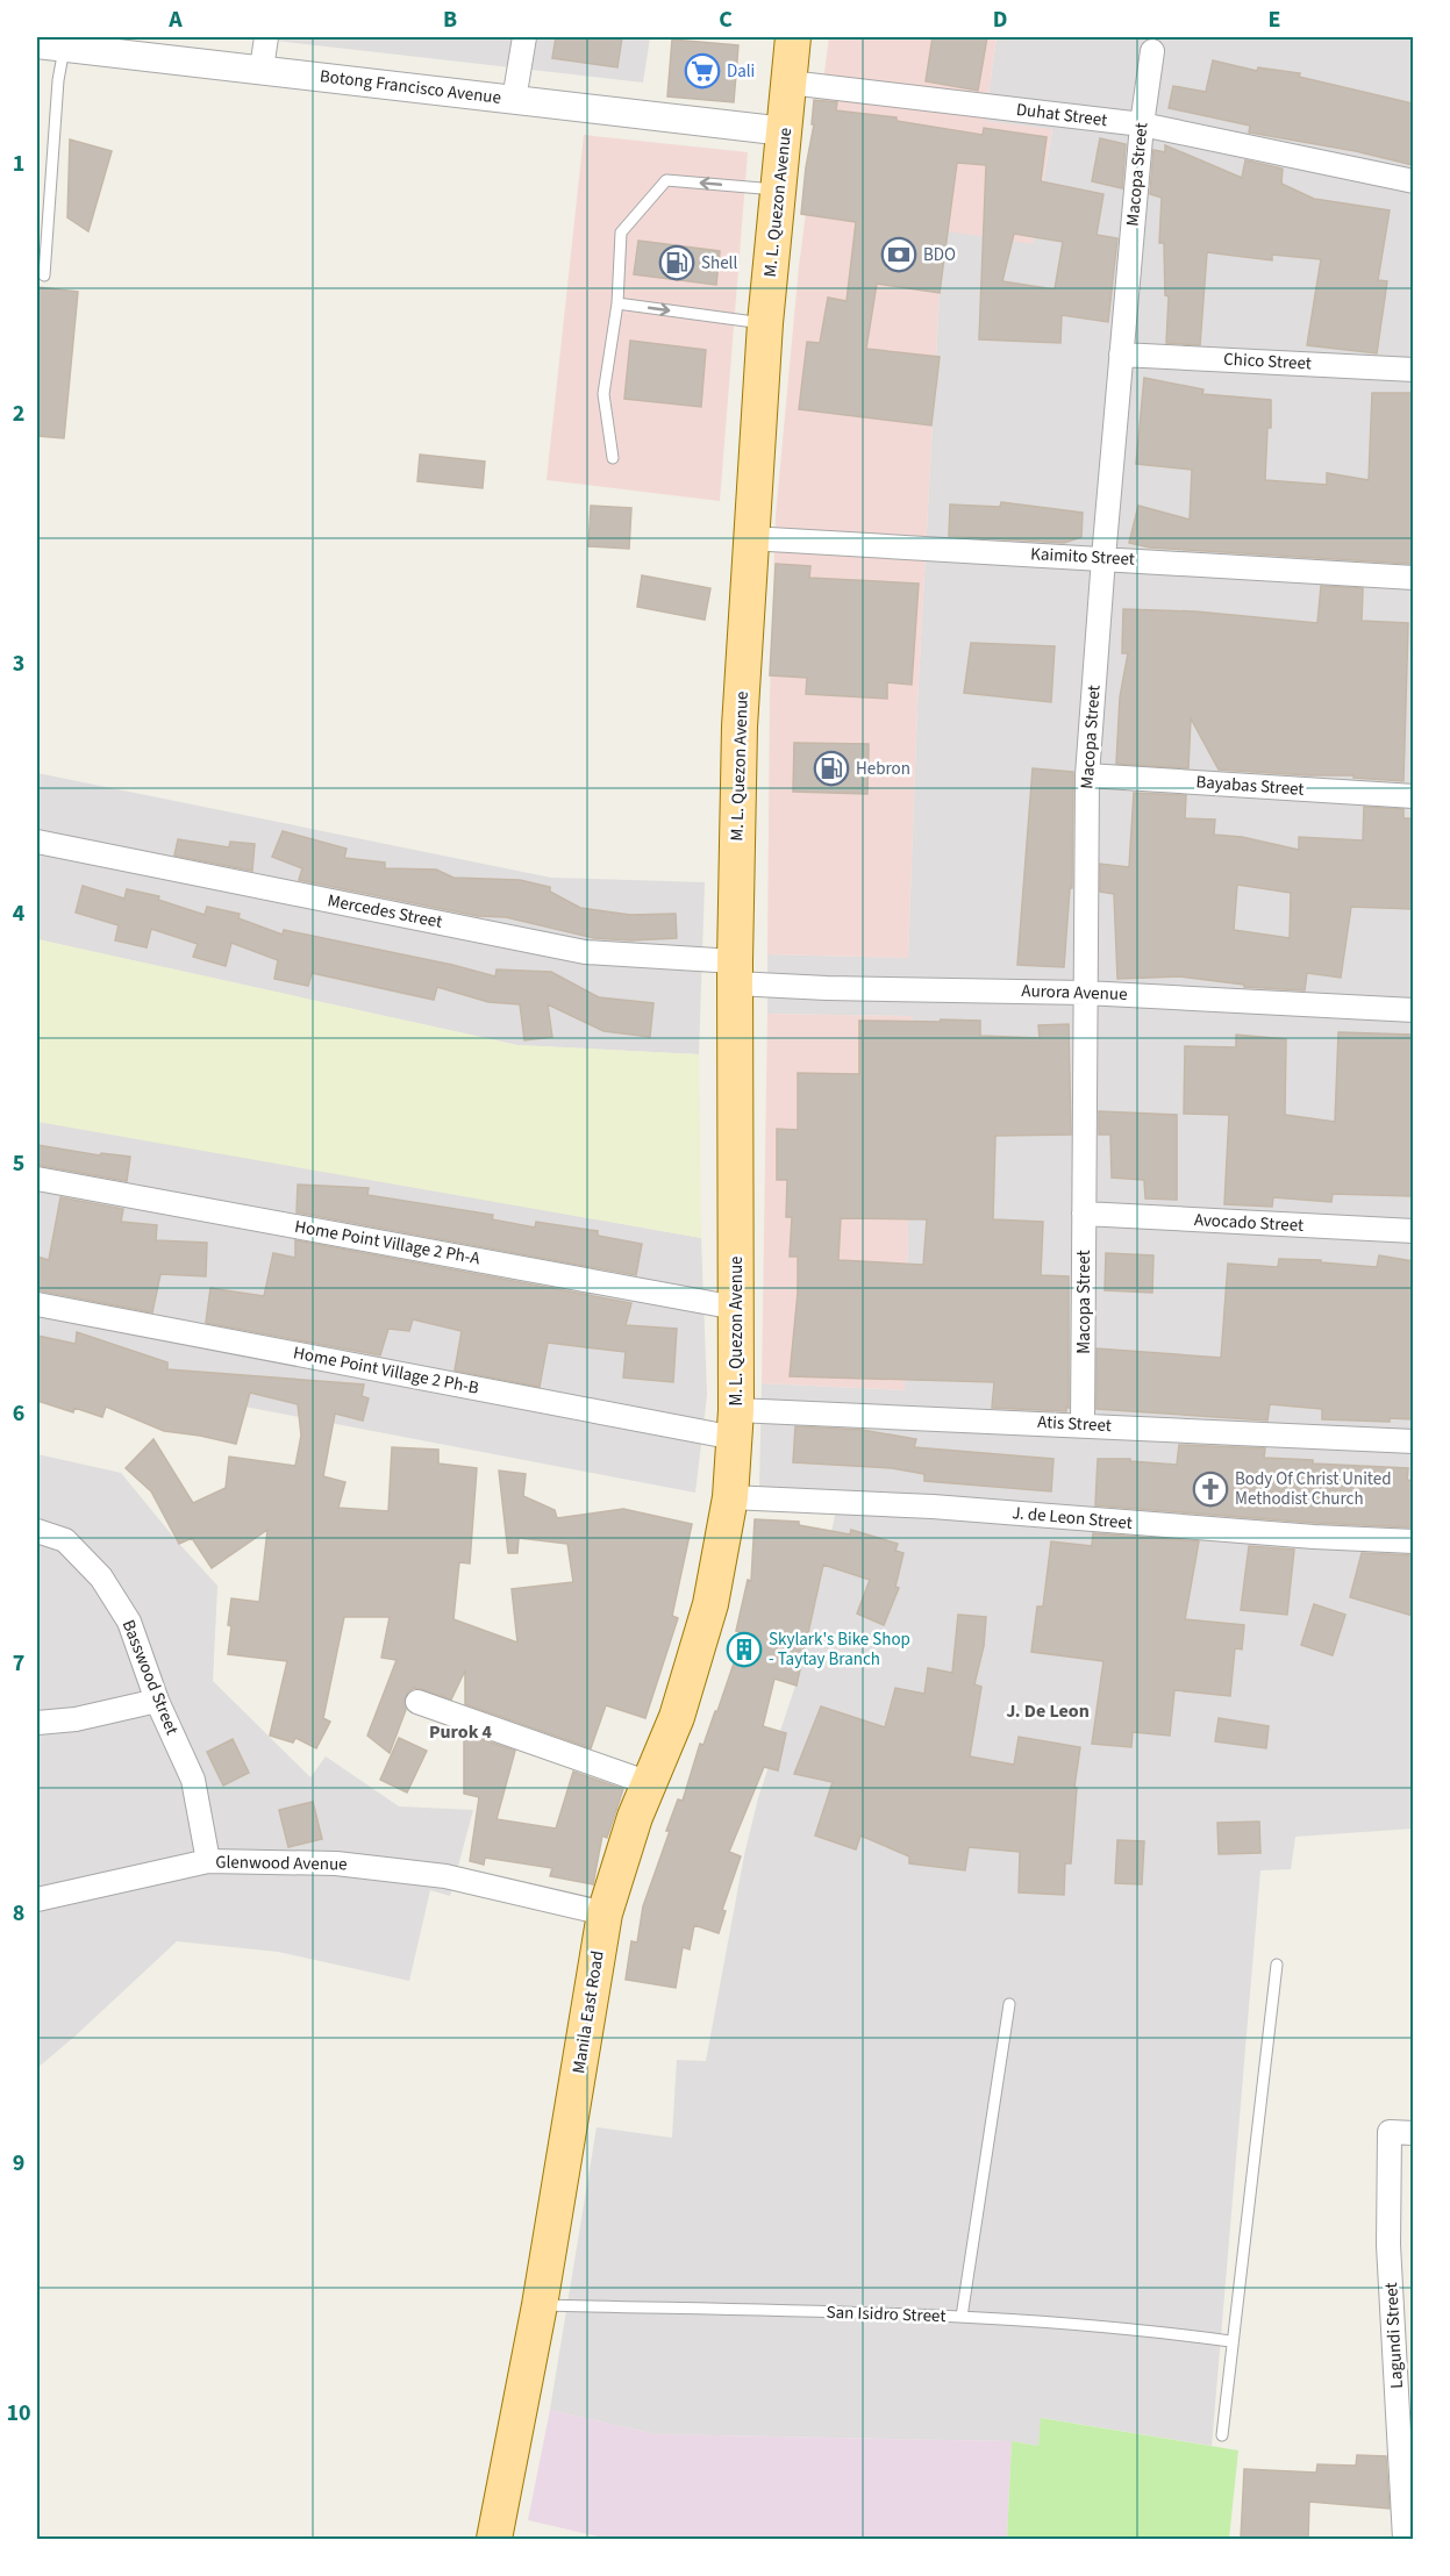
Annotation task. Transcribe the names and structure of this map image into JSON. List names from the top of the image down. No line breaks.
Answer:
{"streets":{"main road":["M. L. Quezon Avenue","Manila East Road"],"street":["Botong Francisco Avenue","Duhat Street","Macopa Street","Chico Street","Kaimito Street","Bayabas Street","Mercedes Street","Aurora Avenue","Avocado Street","Home Point Village 2 Ph-A","Home Point Village 2 Ph-B","Atis Street","J. de Leon Street","Basswood Street","Glenwood Avenue","Lagundi Street"],"lane":["San Isidro Street"]},"crossings":[["Botong Francisco Avenue","M. L. Quezon Avenue"],["Duhat Street","Macopa Street"],["Duhat Street","M. L. Quezon Avenue"],["Macopa Street","Chico Street"],["Macopa Street","Kaimito Street"],["Macopa Street","Bayabas Street"],["Macopa Street","Aurora Avenue"],["Macopa Street","Avocado Street"],["Macopa Street","Atis Street"],["M. L. Quezon Avenue","Kaimito Street"],["M. L. Quezon Avenue","Mercedes Street"],["M. L. Quezon Avenue","Aurora Avenue"],["M. L. Quezon Avenue","Home Point Village 2 Ph-A"],["M. L. Quezon Avenue","Home Point Village 2 Ph-B"],["M. L. Quezon Avenue","Atis Street"],["M. L. Quezon Avenue","J. de Leon Street"],["M. L. Quezon Avenue","Manila East Road"],["Mercedes Street","Aurora Avenue"],["Home Point Village 2 Ph-B","Atis Street"],["J. de Leon Street","Manila East Road"],["Basswood Street","Glenwood Avenue"],["Glenwood Avenue","Manila East Road"],["Manila East Road","San Isidro Street"]],"districts":["J. De Leon","Purok 4"],"places":{"supermarket":["Dali"],"bank":["BDO"],"fuel station":["Shell","Hebron"],"church":["Body Of Christ United Methodist Church"],"building":["Skylark's Bike Shop - Taytay Branch"]},"grid":{"columns":["A","B","C","D","E"],"rows":["1","2","3","4","5","6","7","8","9","10"]}}
